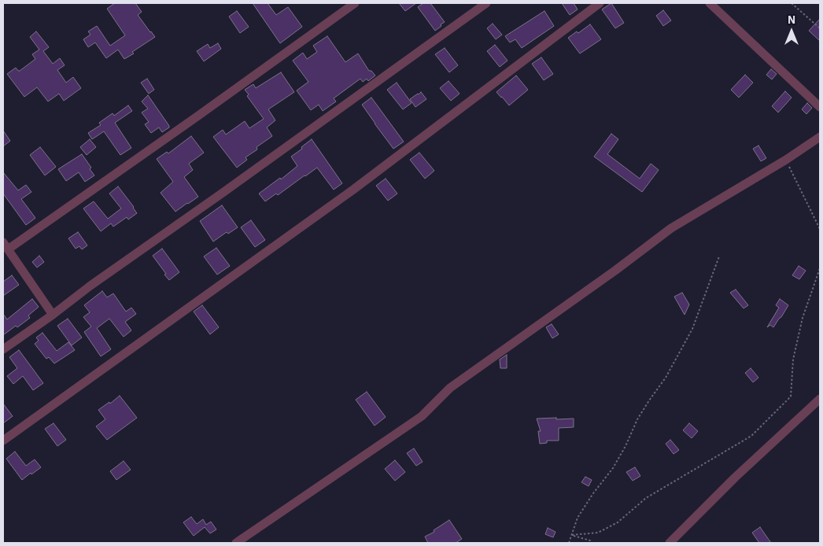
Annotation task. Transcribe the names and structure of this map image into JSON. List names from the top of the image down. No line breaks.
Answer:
{"north":"top"}
